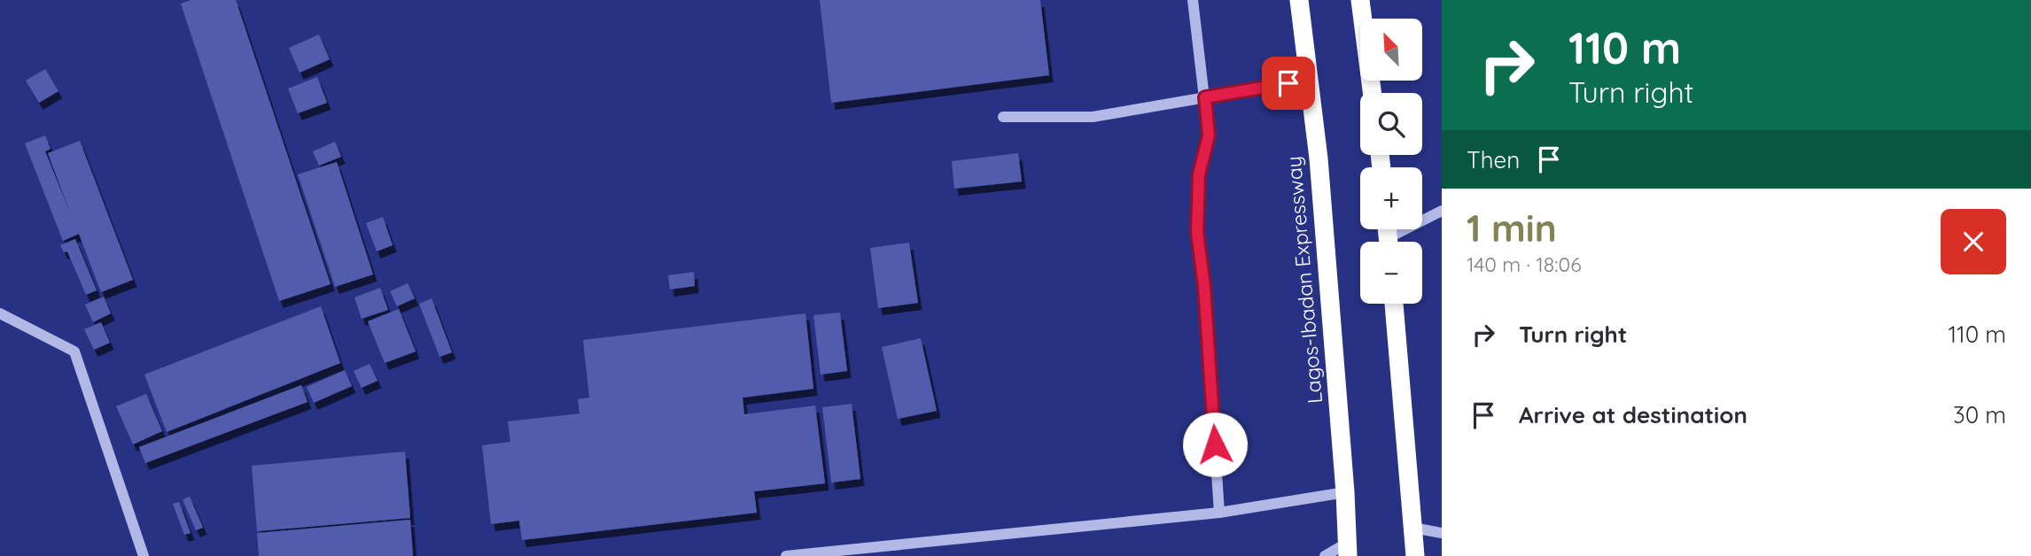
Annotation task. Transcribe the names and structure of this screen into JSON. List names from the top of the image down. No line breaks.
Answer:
{"streets":{"highway":["Lagos-Ibadan Expressway"]},"north":"top left","page":{"turn":["110 m","Turn right"],"map_buttons":["+","−"],"then":"Then","heading":["1 min","140 m · 18:06"],"list":[{"name":"Turn right","value":"110 m"},{"name":"Arrive at destination","value":"30 m"}]}}
